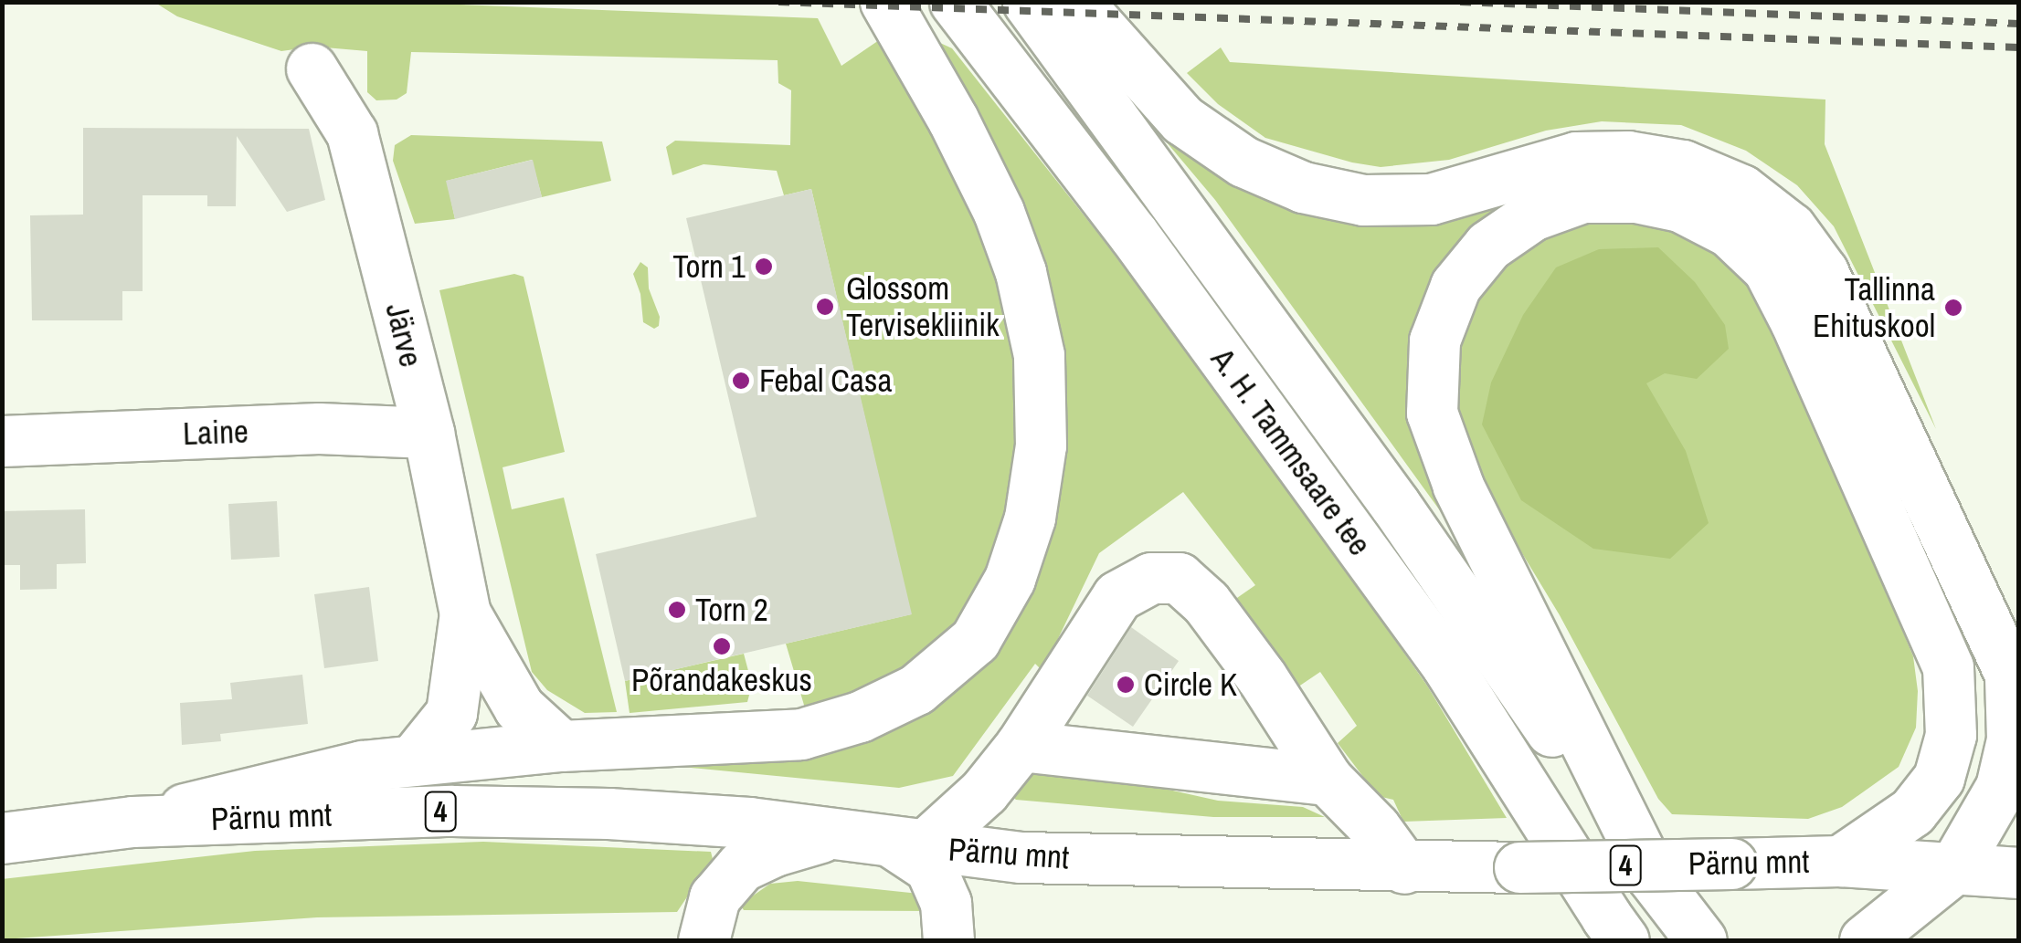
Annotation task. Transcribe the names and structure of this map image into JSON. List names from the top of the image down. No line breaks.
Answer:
{"streets":{"main road":["Järve","Laine","A. H. Tammsaare tee","4","Pärnu mnt"]},"crossings":[["Järve","Laine"]],"places":["Torn 1","Glossom Tervisekliinik","Tallinna Ehituskool","Febal Casa","Torn 2","Põrandakeskus","Circle K"]}
